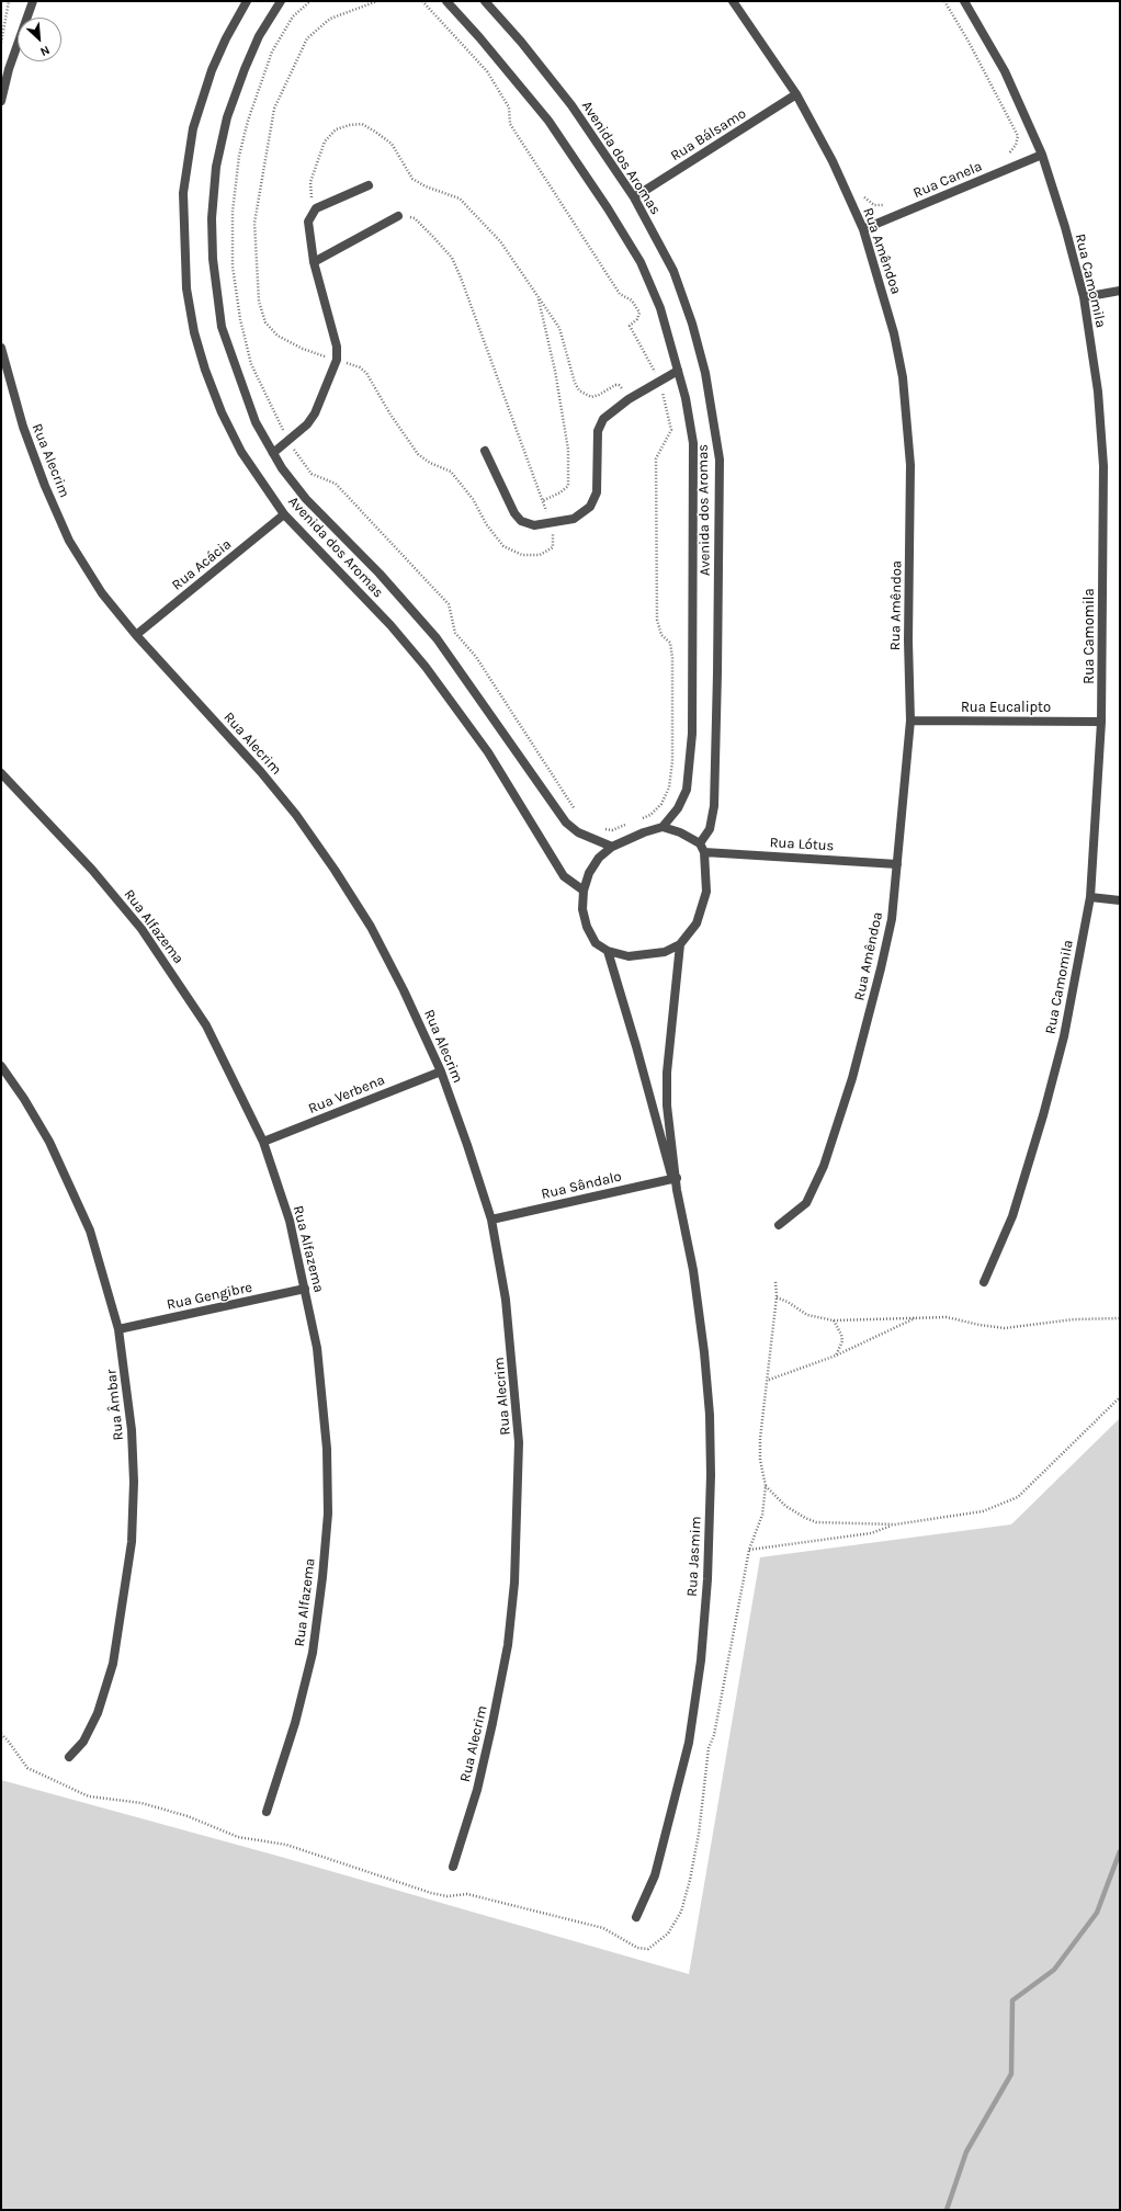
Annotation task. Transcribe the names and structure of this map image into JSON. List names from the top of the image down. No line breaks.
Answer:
{"streets":{"street":["Rua Bálsamo","Avenida dos Aromas","Rua Canela","Rua Amêndoa","Rua Camomila","Rua Alecrim","Rua Acácia","Rua Eucalipto","Rua Lótus","Rua Alfazema","Rua Verbena","Rua Sândalo","Rua Gengibre","Rua Âmbar","Rua Jasmim"]},"crossings":[["Rua Bálsamo","Avenida dos Aromas"],["Rua Bálsamo","Rua Amêndoa"],["Avenida dos Aromas","Rua Acácia"],["Avenida dos Aromas","Rua Lótus"],["Rua Canela","Rua Amêndoa"],["Rua Canela","Rua Camomila"],["Rua Amêndoa","Rua Eucalipto"],["Rua Amêndoa","Rua Lótus"],["Rua Camomila","Rua Eucalipto"],["Rua Alecrim","Rua Acácia"],["Rua Alecrim","Rua Verbena"],["Rua Alecrim","Rua Sândalo"],["Rua Alfazema","Rua Verbena"],["Rua Alfazema","Rua Gengibre"],["Rua Sândalo","Rua Jasmim"],["Rua Gengibre","Rua Âmbar"]],"north":"bottom right"}
